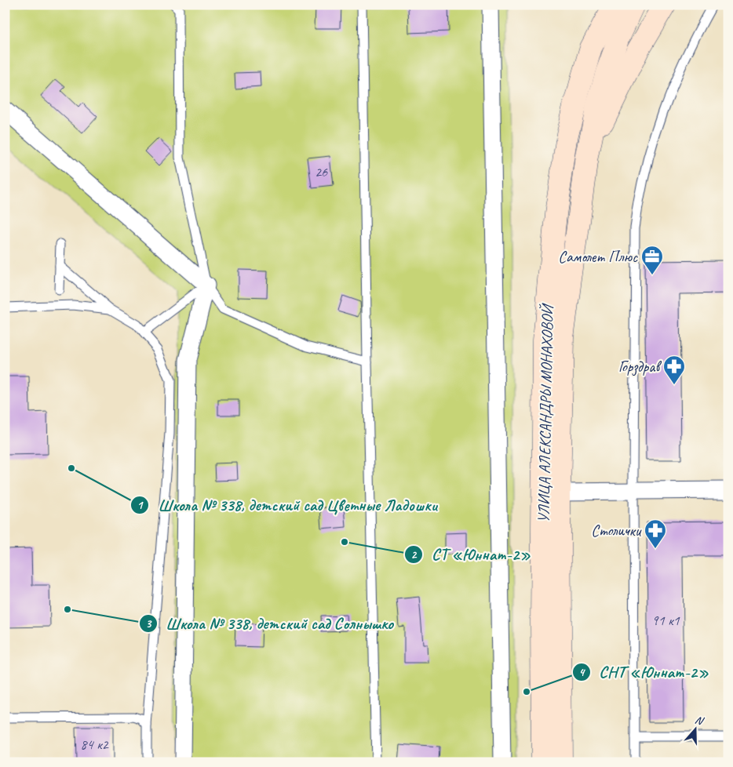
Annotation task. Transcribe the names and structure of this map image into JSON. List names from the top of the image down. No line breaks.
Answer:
{"streets":{"main road":["УЛИЦА АЛЕКСАНДРЫ МОНАХОВОЙ"]},"places":{"office":["Самолет Плюс"],"pharmacy":["Горздрав","Столички"],"other":["Школа № 338, детский сад Цветные Ладошки","СТ «Юннат-2»","Школа № 338, детский сад Солнышко","СНТ «Юннат-2»"]},"house_numbers":["26","91 к1","84 к2"],"north":"top"}
